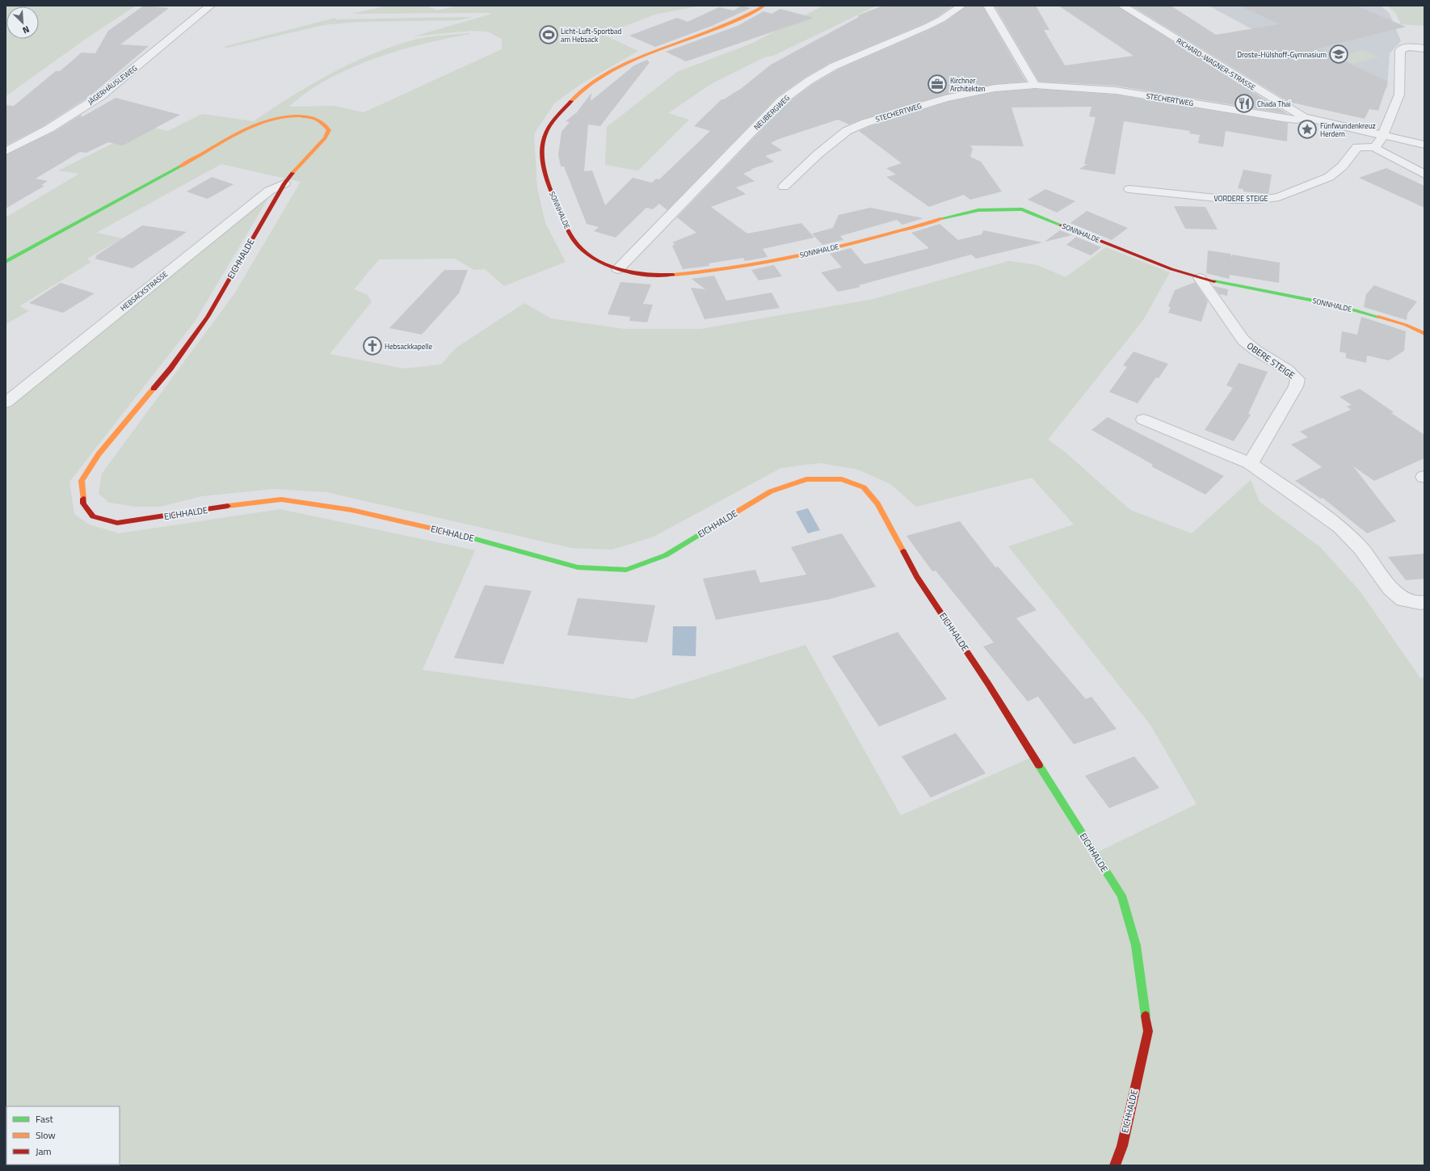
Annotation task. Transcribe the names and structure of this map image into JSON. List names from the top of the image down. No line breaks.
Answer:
{"streets":{"street":["RICHARD-WAGNER-STRASSE","JÄGERHÄUSLEWEG","STECHERTWEG","NEUBERGWEG","VORDERE STEIGE","SONNHALDE","EICHHALDE","HEBSACKSTRASSE","OBERE STEIGE"]},"crossings":[["RICHARD-WAGNER-STRASSE","STECHERTWEG"],["NEUBERGWEG","SONNHALDE"],["SONNHALDE","OBERE STEIGE"],["EICHHALDE","HEBSACKSTRASSE"]],"places":{"sports":["Licht-Luft-Sportbad am Hebsack"],"school or university":["Droste-Hülshoff-Gymnasium"],"office":["Kirchner Architekten"],"restaurant":["Chada Thai"],"place":["Fünfwundenkreuz Herdern"],"church":["Hebsackkapelle"]},"legend":["Fast","Slow","Jam"],"north":"bottom right"}
